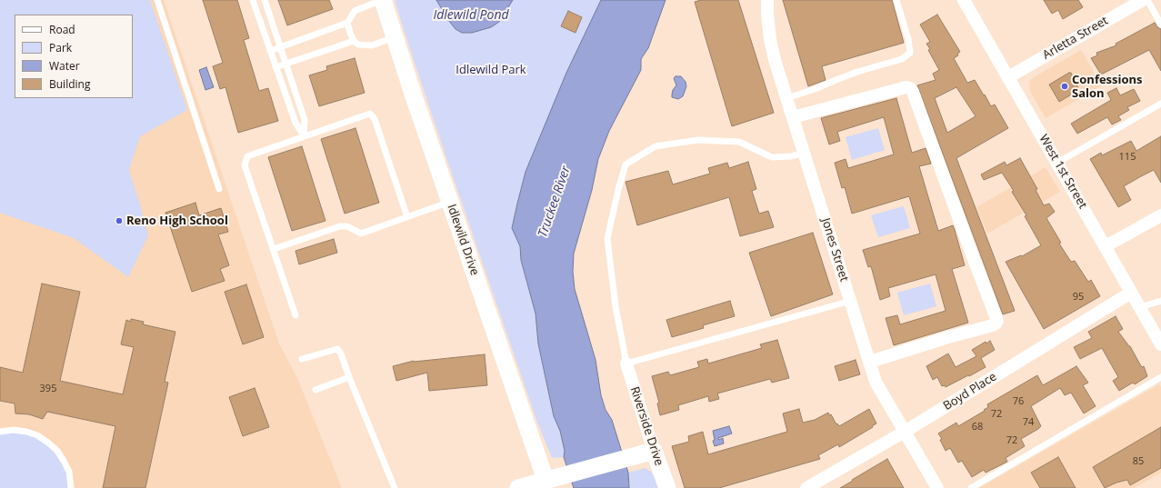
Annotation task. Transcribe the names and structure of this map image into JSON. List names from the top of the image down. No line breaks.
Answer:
{"streets":{"street":["Arletta Street","West 1st Street","Idlewild Drive","Jones Street","Boyd Place","Riverside Drive"]},"crossings":[["Arletta Street","West 1st Street"],["West 1st Street","Boyd Place"],["Jones Street","Boyd Place"]],"water":["Idlewild Pond","Truckee River"],"parks":["Idlewild Park"],"places":["Confessions Salon","Reno High School"],"house_numbers":["115","95","395","76","72","74","68","72","85"],"legend":["Road","Park","Water","Building"]}
